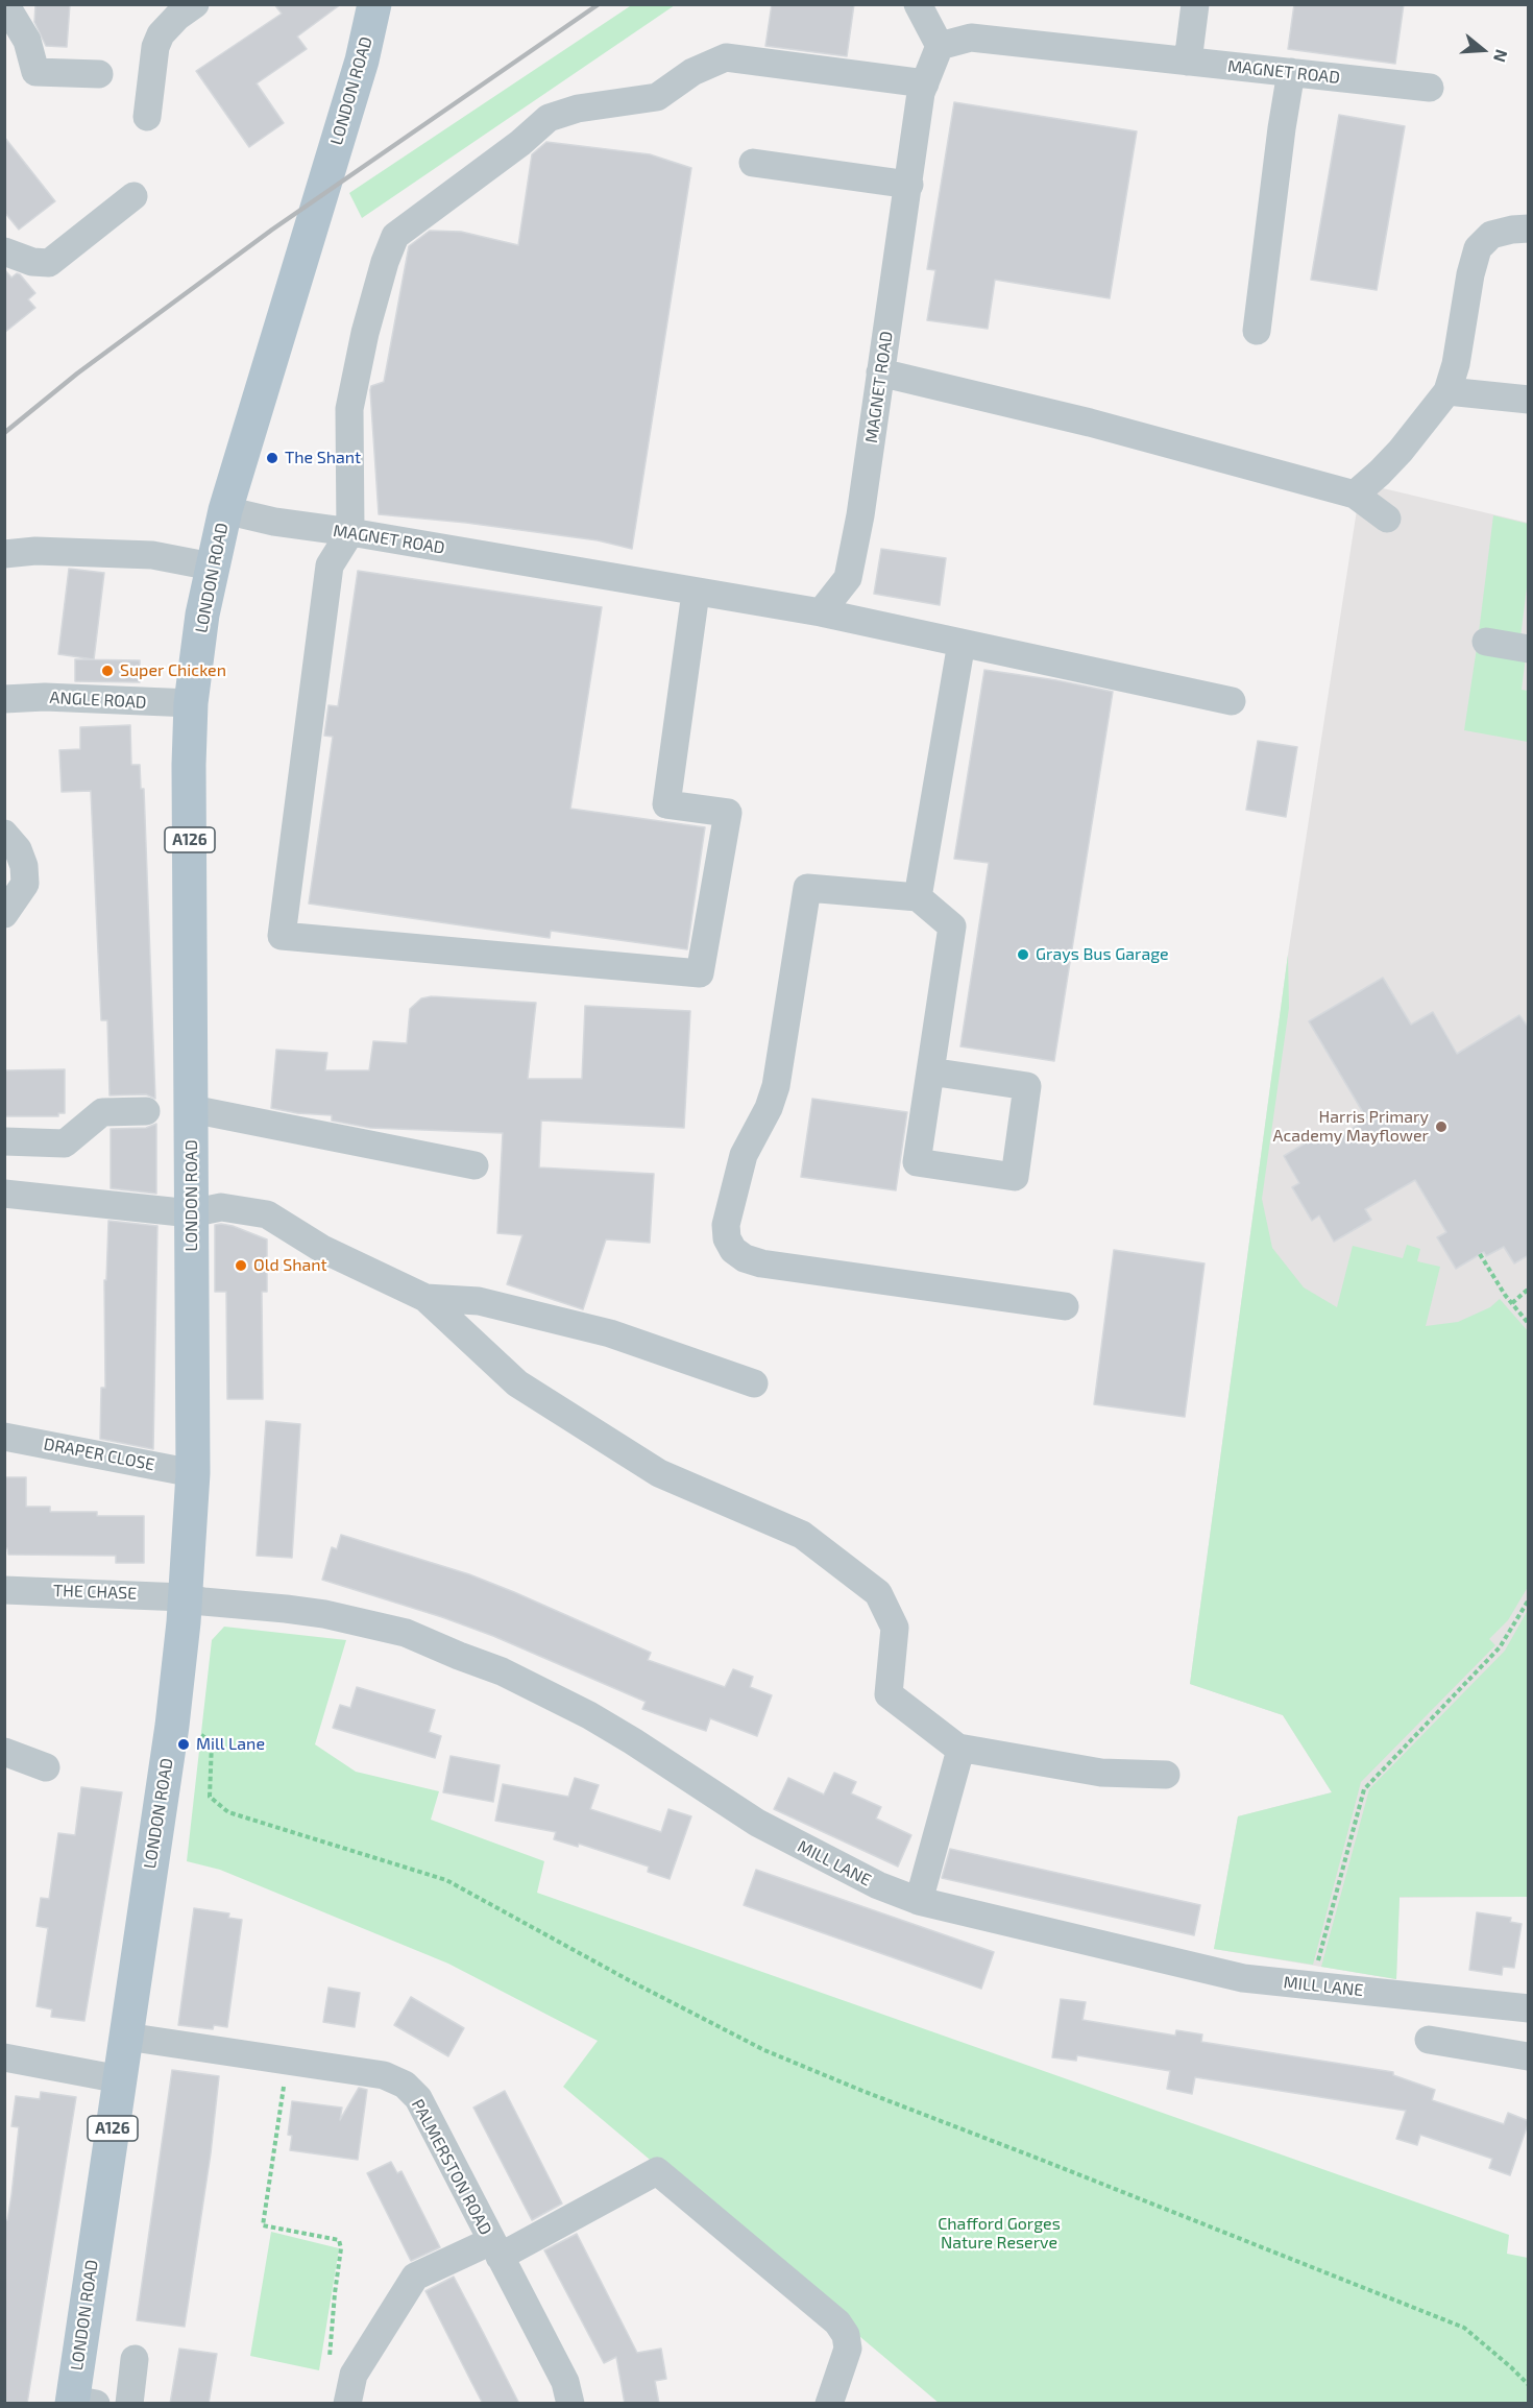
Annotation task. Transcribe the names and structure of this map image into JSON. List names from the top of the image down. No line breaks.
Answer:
{"streets":{"main road":["LONDON ROAD","A126"],"street":["MAGNET ROAD","ANGLE ROAD","DRAPER CLOSE","THE CHASE","MILL LANE","PALMERSTON ROAD"]},"crossings":[["MAGNET ROAD","LONDON ROAD"],["LONDON ROAD","ANGLE ROAD"],["LONDON ROAD","DRAPER CLOSE"],["LONDON ROAD","THE CHASE"],["LONDON ROAD","MILL LANE"],["LONDON ROAD","PALMERSTON ROAD"],["THE CHASE","MILL LANE"]],"parks":["Chafford Gorges Nature Reserve"],"places":["The Shant","Super Chicken","Grays Bus Garage","Harris Primary Academy Mayflower","Old Shant","Mill Lane"],"north":"right"}
